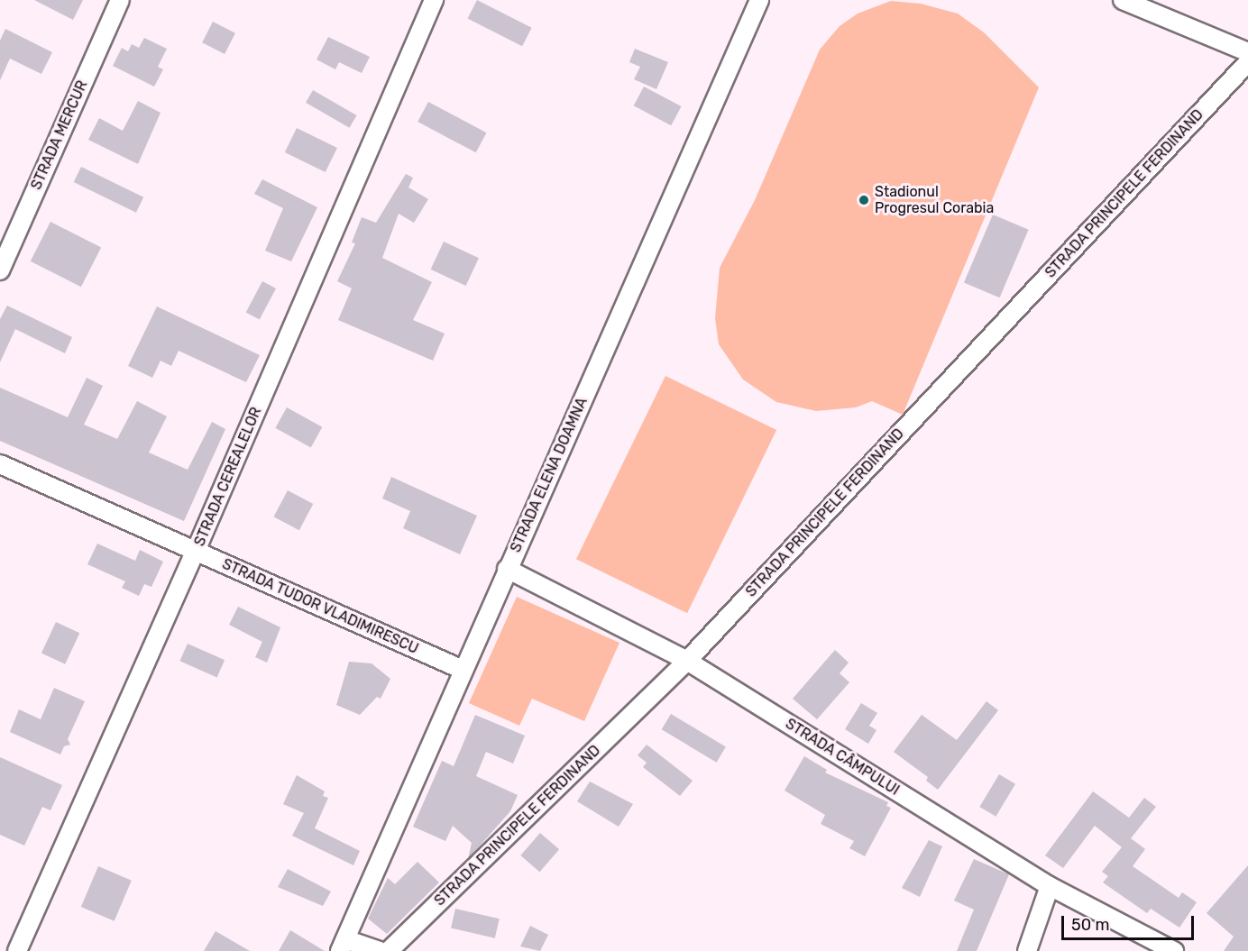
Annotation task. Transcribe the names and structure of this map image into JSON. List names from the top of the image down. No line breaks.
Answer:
{"streets":{"street":["STRADA MERCUR","STRADA PRINCIPELE FERDINAND","STRADA ELENA DOAMNA","STRADA CEREALELOR","STRADA TUDOR VLADIMIRESCU","STRADA CÂMPULUI"]},"crossings":[["STRADA PRINCIPELE FERDINAND","STRADA CÂMPULUI"],["STRADA ELENA DOAMNA","STRADA TUDOR VLADIMIRESCU"],["STRADA ELENA DOAMNA","STRADA CÂMPULUI"],["STRADA CEREALELOR","STRADA TUDOR VLADIMIRESCU"]],"places":["Stadionul Progresul Corabia"],"scale_bar":"50 m"}
